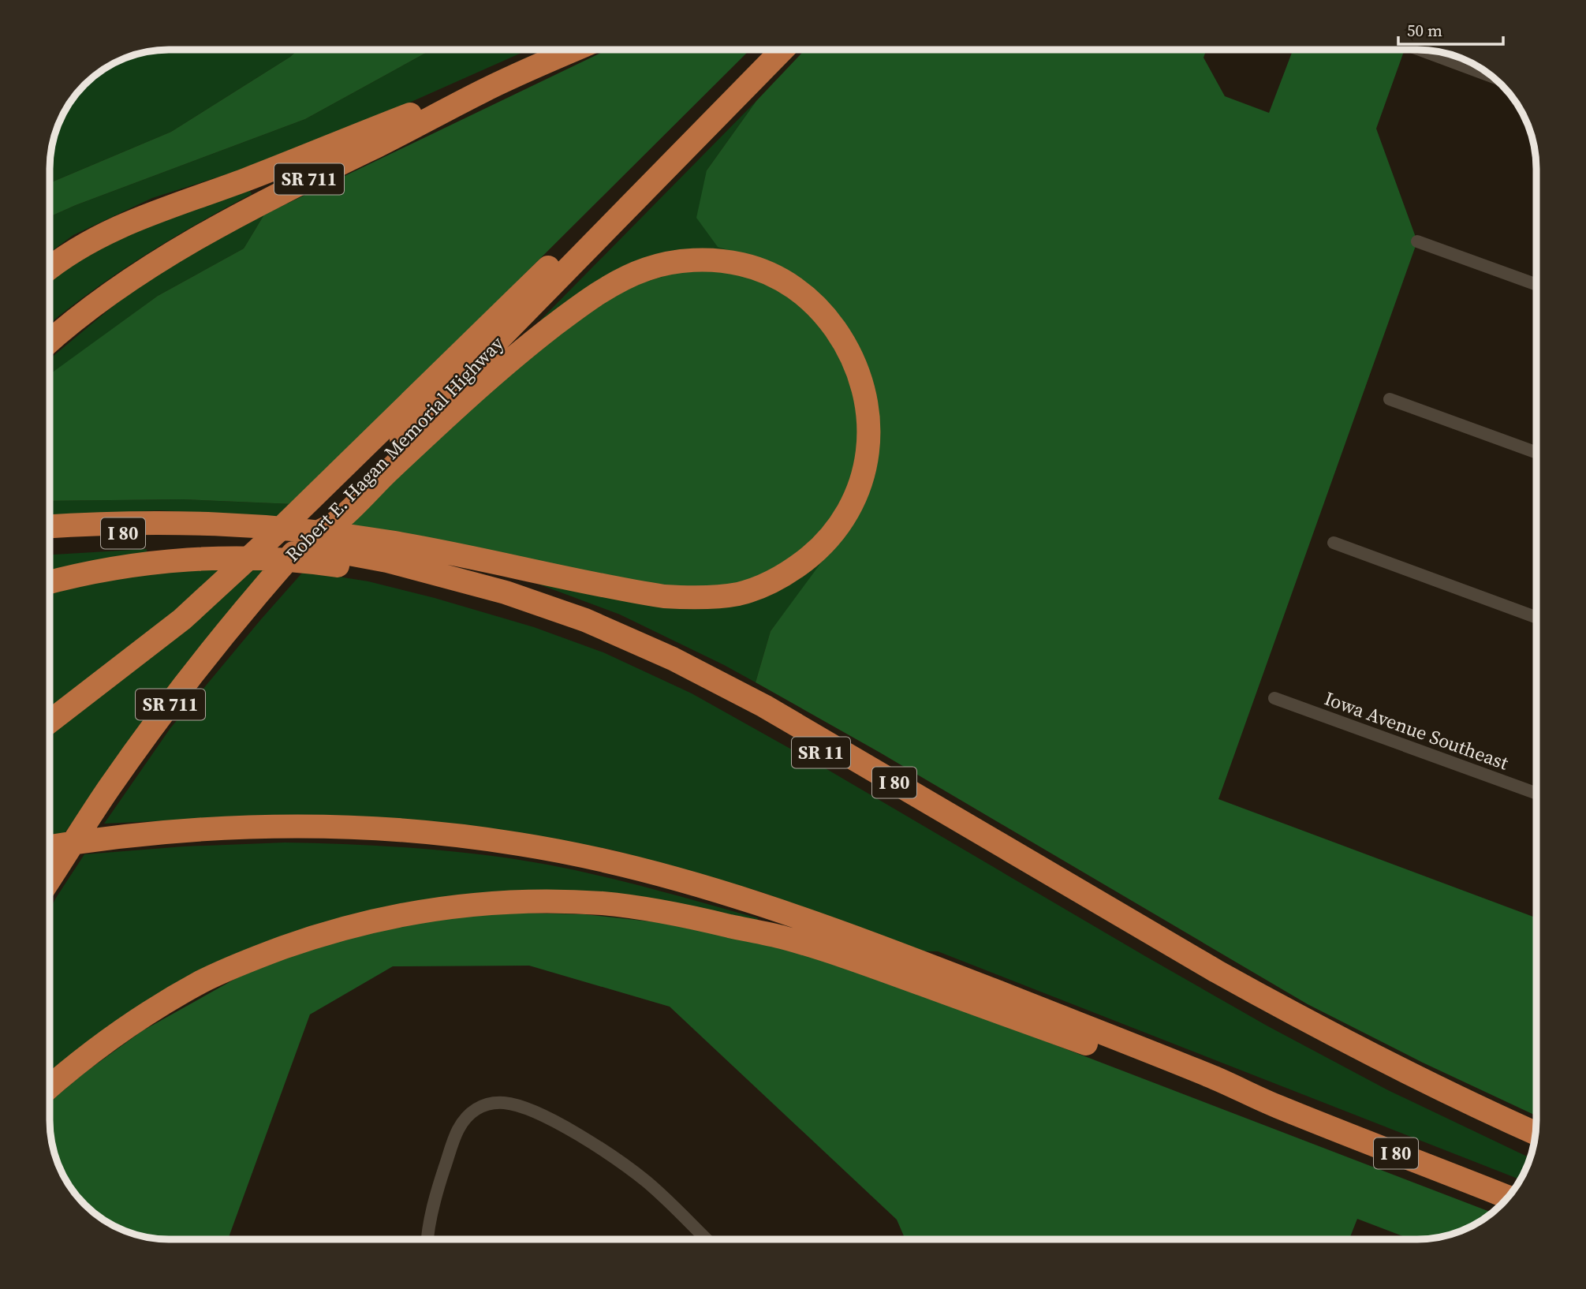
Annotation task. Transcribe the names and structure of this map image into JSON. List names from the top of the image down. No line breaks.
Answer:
{"streets":{"highway":["SR 711","Robert E. Hagan Memorial Highway","I 80","SR 11"],"street":["Iowa Avenue Southeast"]},"scale_bar":"50 m"}
